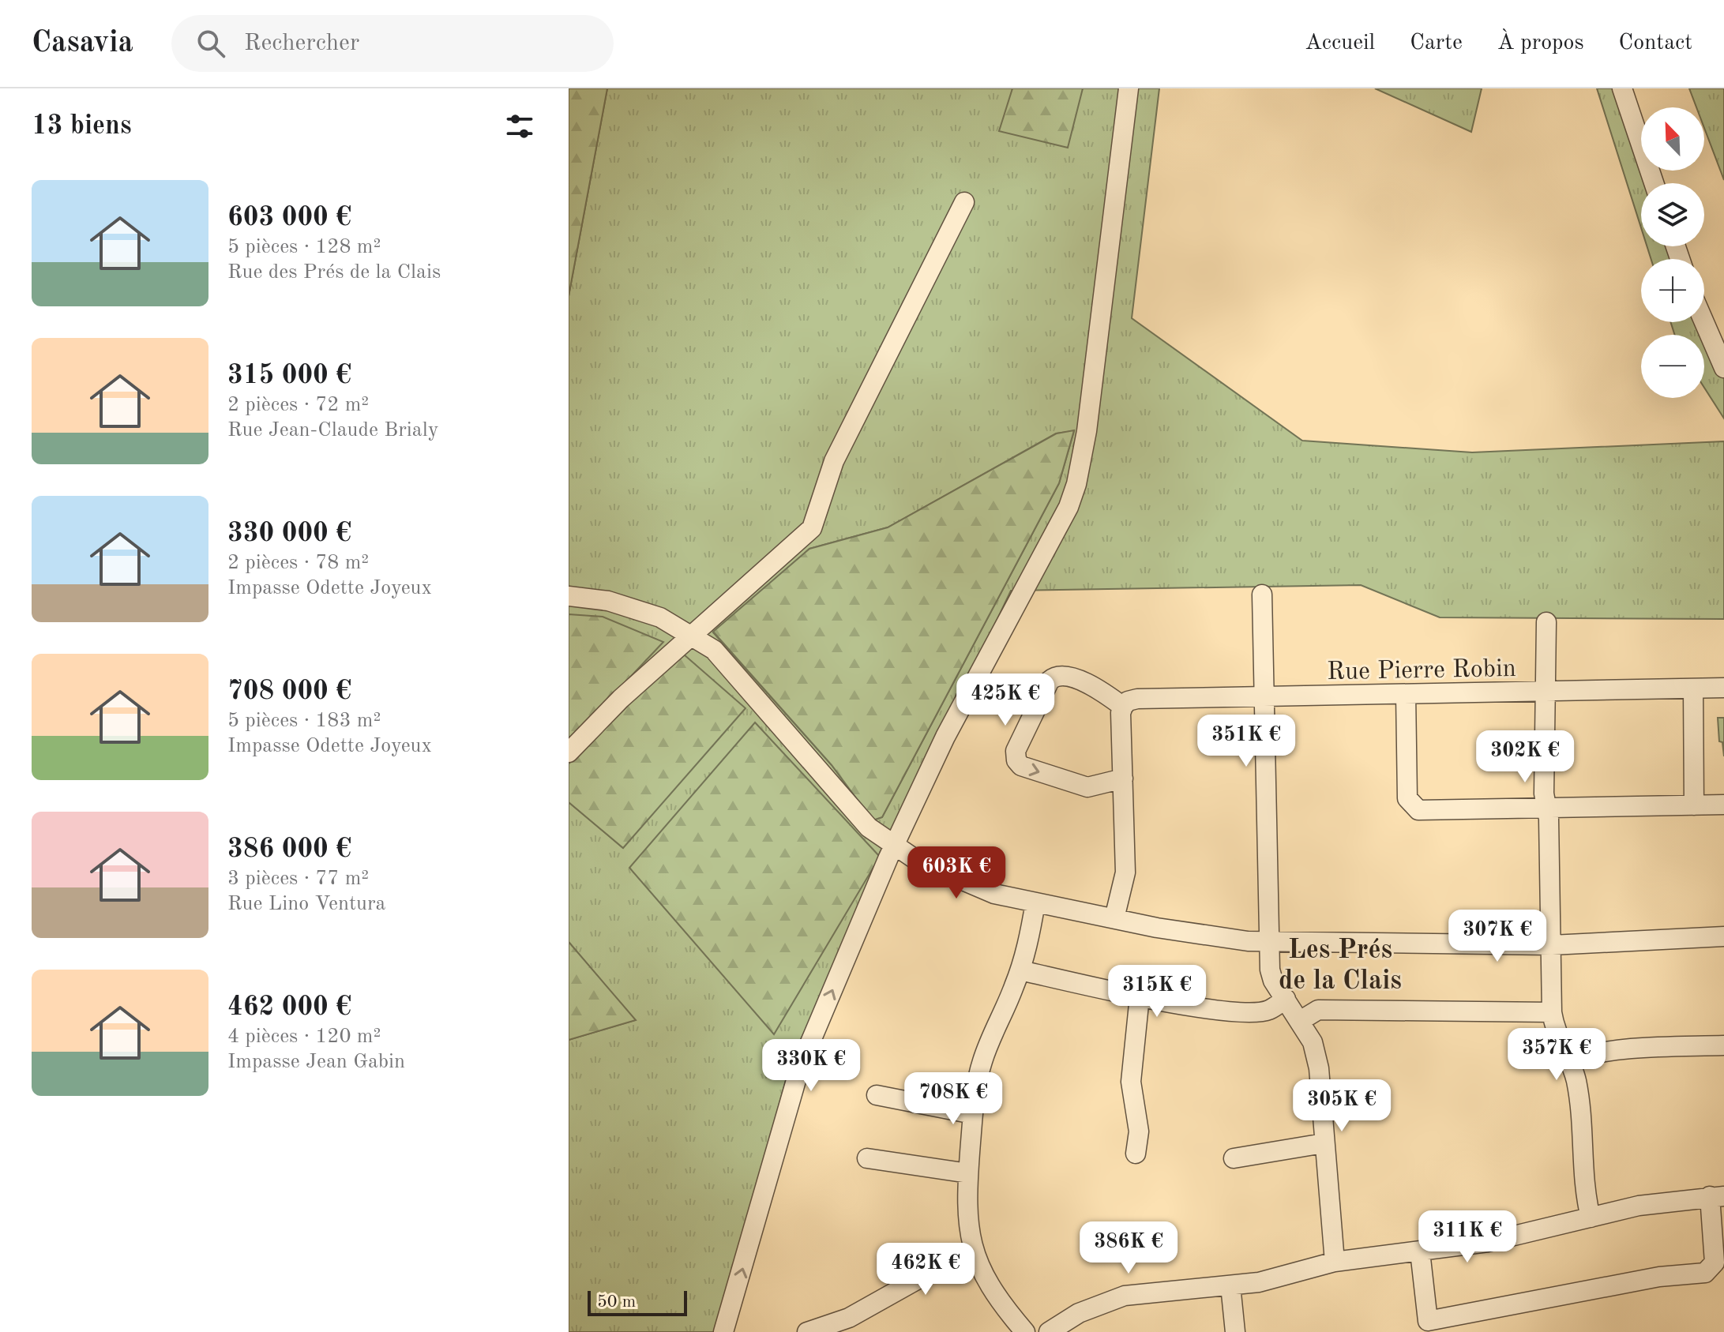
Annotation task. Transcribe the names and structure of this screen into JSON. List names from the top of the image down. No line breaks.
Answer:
{"streets":{"street":["Rue Pierre Robin"]},"districts":["Les Prés de la Clais"],"scale_bar":"50 m","north":"top left","page":{"header":"Casavia","search":"Rechercher","nav":["Accueil","Carte","À propos","Contact"],"heading":"13 biens","map_buttons":["+","−"],"list":[{"name":"603 000 €","note":"5 pièces · 128 m² · Rue des Prés de la Clais"},{"name":"315 000 €","note":"2 pièces · 72 m² · Rue Jean-Claude Brialy"},{"name":"330 000 €","note":"2 pièces · 78 m² · Impasse Odette Joyeux"},{"name":"708 000 €","note":"5 pièces · 183 m² · Impasse Odette Joyeux"},{"name":"386 000 €","note":"3 pièces · 77 m² · Rue Lino Ventura"},{"name":"462 000 €","note":"4 pièces · 120 m² · Impasse Jean Gabin"}],"price":["425K €","351K €","302K €","603K €","307K €","315K €","357K €","330K €","708K €","305K €","311K €","386K €","462K €"],"scale":"50 m"}}
